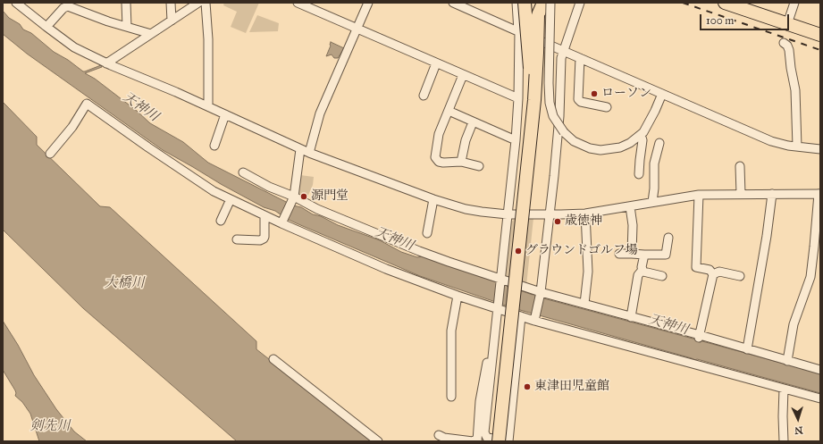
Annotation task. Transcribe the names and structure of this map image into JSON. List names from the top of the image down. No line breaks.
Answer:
{"water":["天神川","大橋川","剣先川"],"places":["ローソン","源門堂","歳徳神","グラウンドゴルフ場","東津田児童館"],"scale_bar":"100 m","north":"bottom"}
